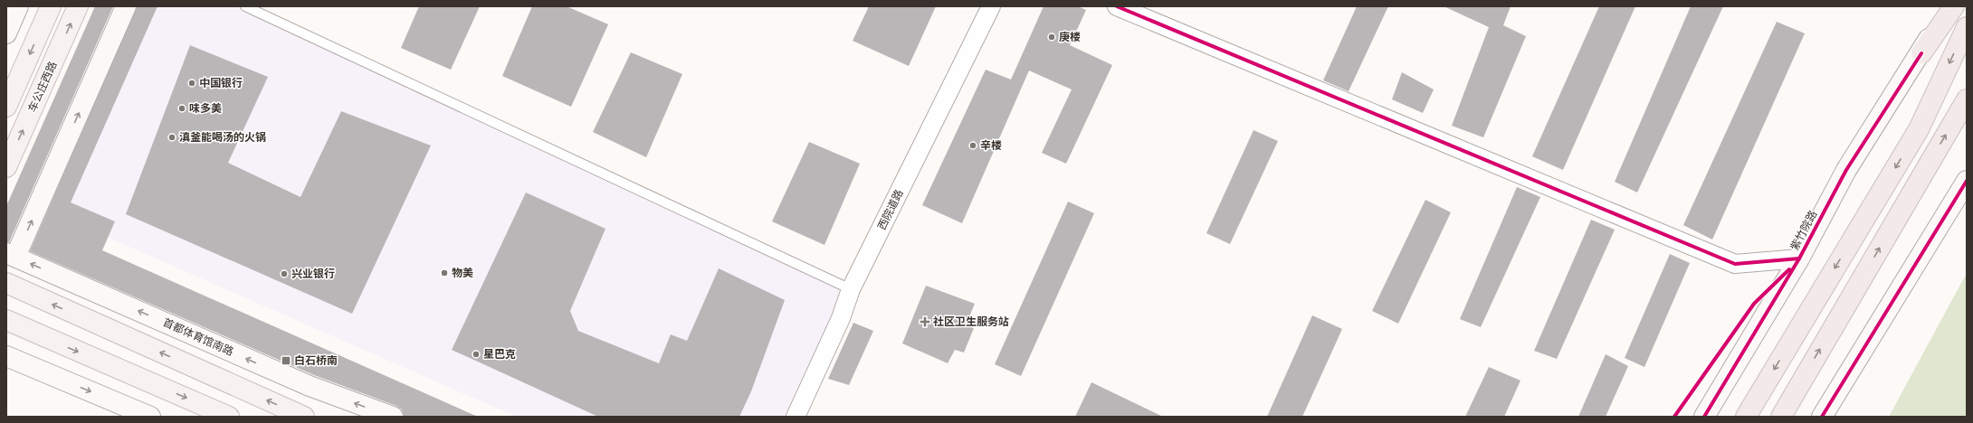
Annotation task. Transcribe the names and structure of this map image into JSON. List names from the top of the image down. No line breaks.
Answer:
{"streets":{"main road":["车公庄西路"],"street":["西院道路","紫竹院路","首都体育馆南路"]},"places":{"other":["庚楼","中国银行","味多美","滇釜能喝汤的火锅","辛楼","物美","兴业银行","星巴克"],"health":["社区卫生服务站"],"transit":["白石桥南"]}}
